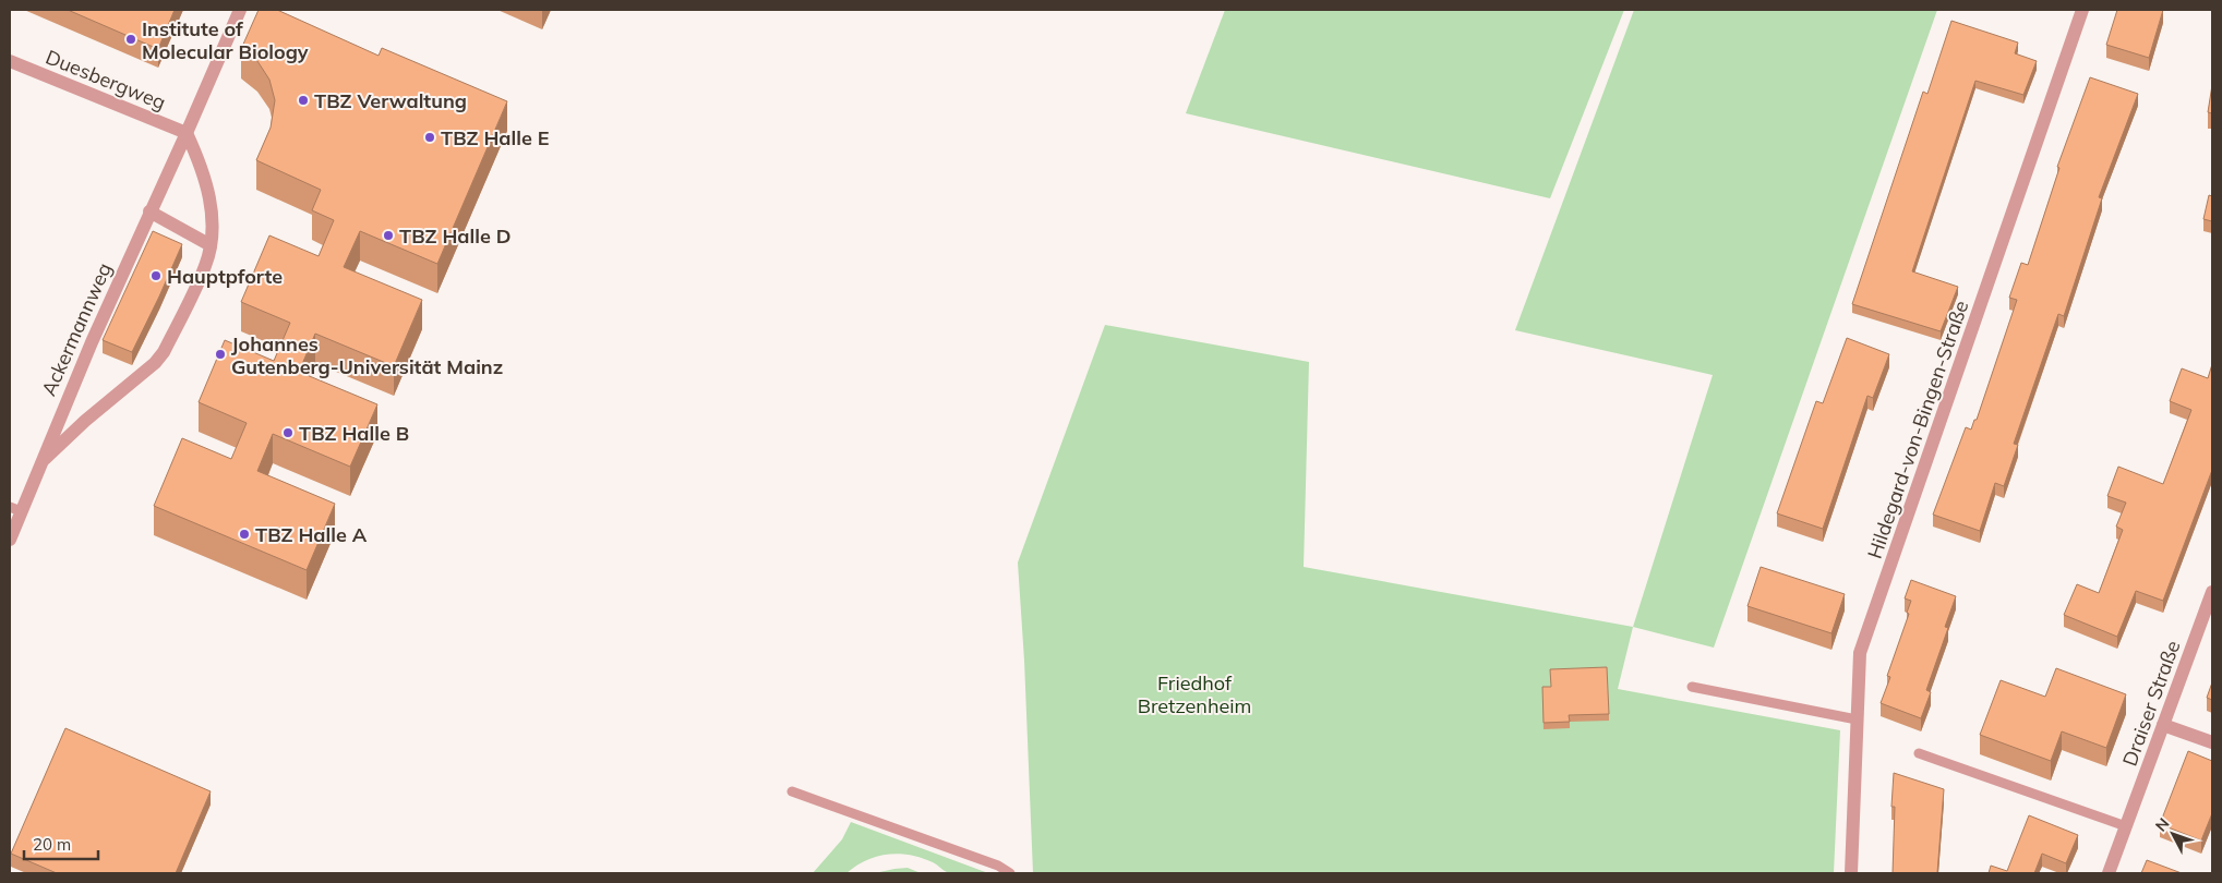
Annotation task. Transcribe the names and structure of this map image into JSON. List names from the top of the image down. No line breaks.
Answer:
{"streets":{"street":["Duesbergweg","Ackermannweg","Hildegard-von-Bingen-Straße","Draiser Straße"]},"crossings":[["Duesbergweg","Ackermannweg"]],"parks":["Friedhof Bretzenheim"],"places":["Institute of Molecular Biology","TBZ Verwaltung","TBZ Halle E","TBZ Halle D","Hauptpforte","Johannes Gutenberg-Universität Mainz","TBZ Halle B","TBZ Halle A"],"scale_bar":"20 m","north":"top left"}
